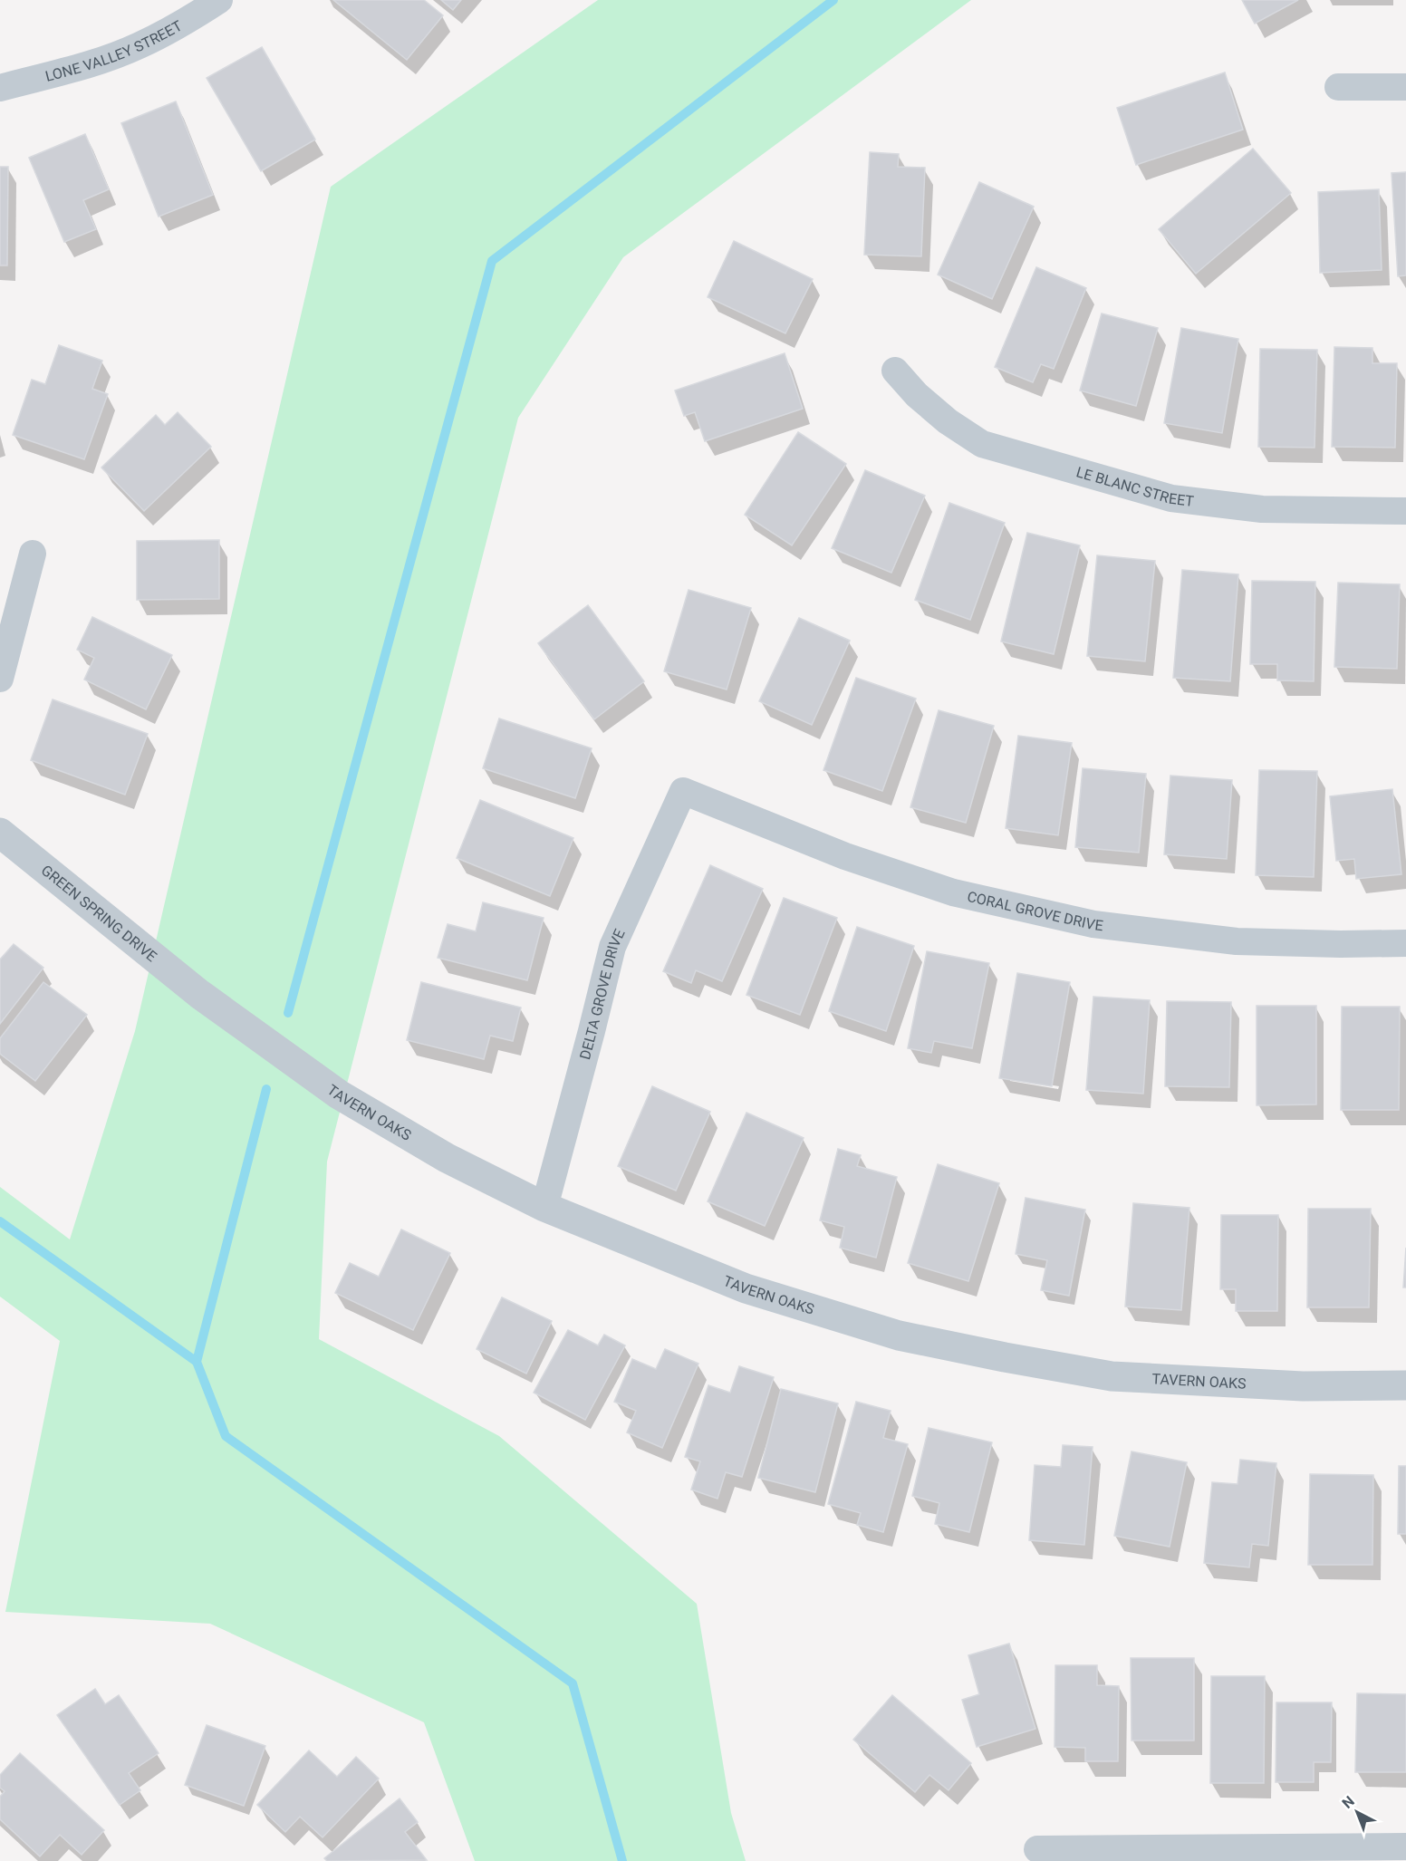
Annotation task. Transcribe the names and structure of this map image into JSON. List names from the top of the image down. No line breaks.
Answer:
{"streets":{"street":["LONE VALLEY STREET","LE BLANC STREET","CORAL GROVE DRIVE","GREEN SPRING DRIVE","DELTA GROVE DRIVE","TAVERN OAKS"]},"crossings":[["CORAL GROVE DRIVE","DELTA GROVE DRIVE"],["GREEN SPRING DRIVE","TAVERN OAKS"],["DELTA GROVE DRIVE","TAVERN OAKS"]],"north":"top left"}
